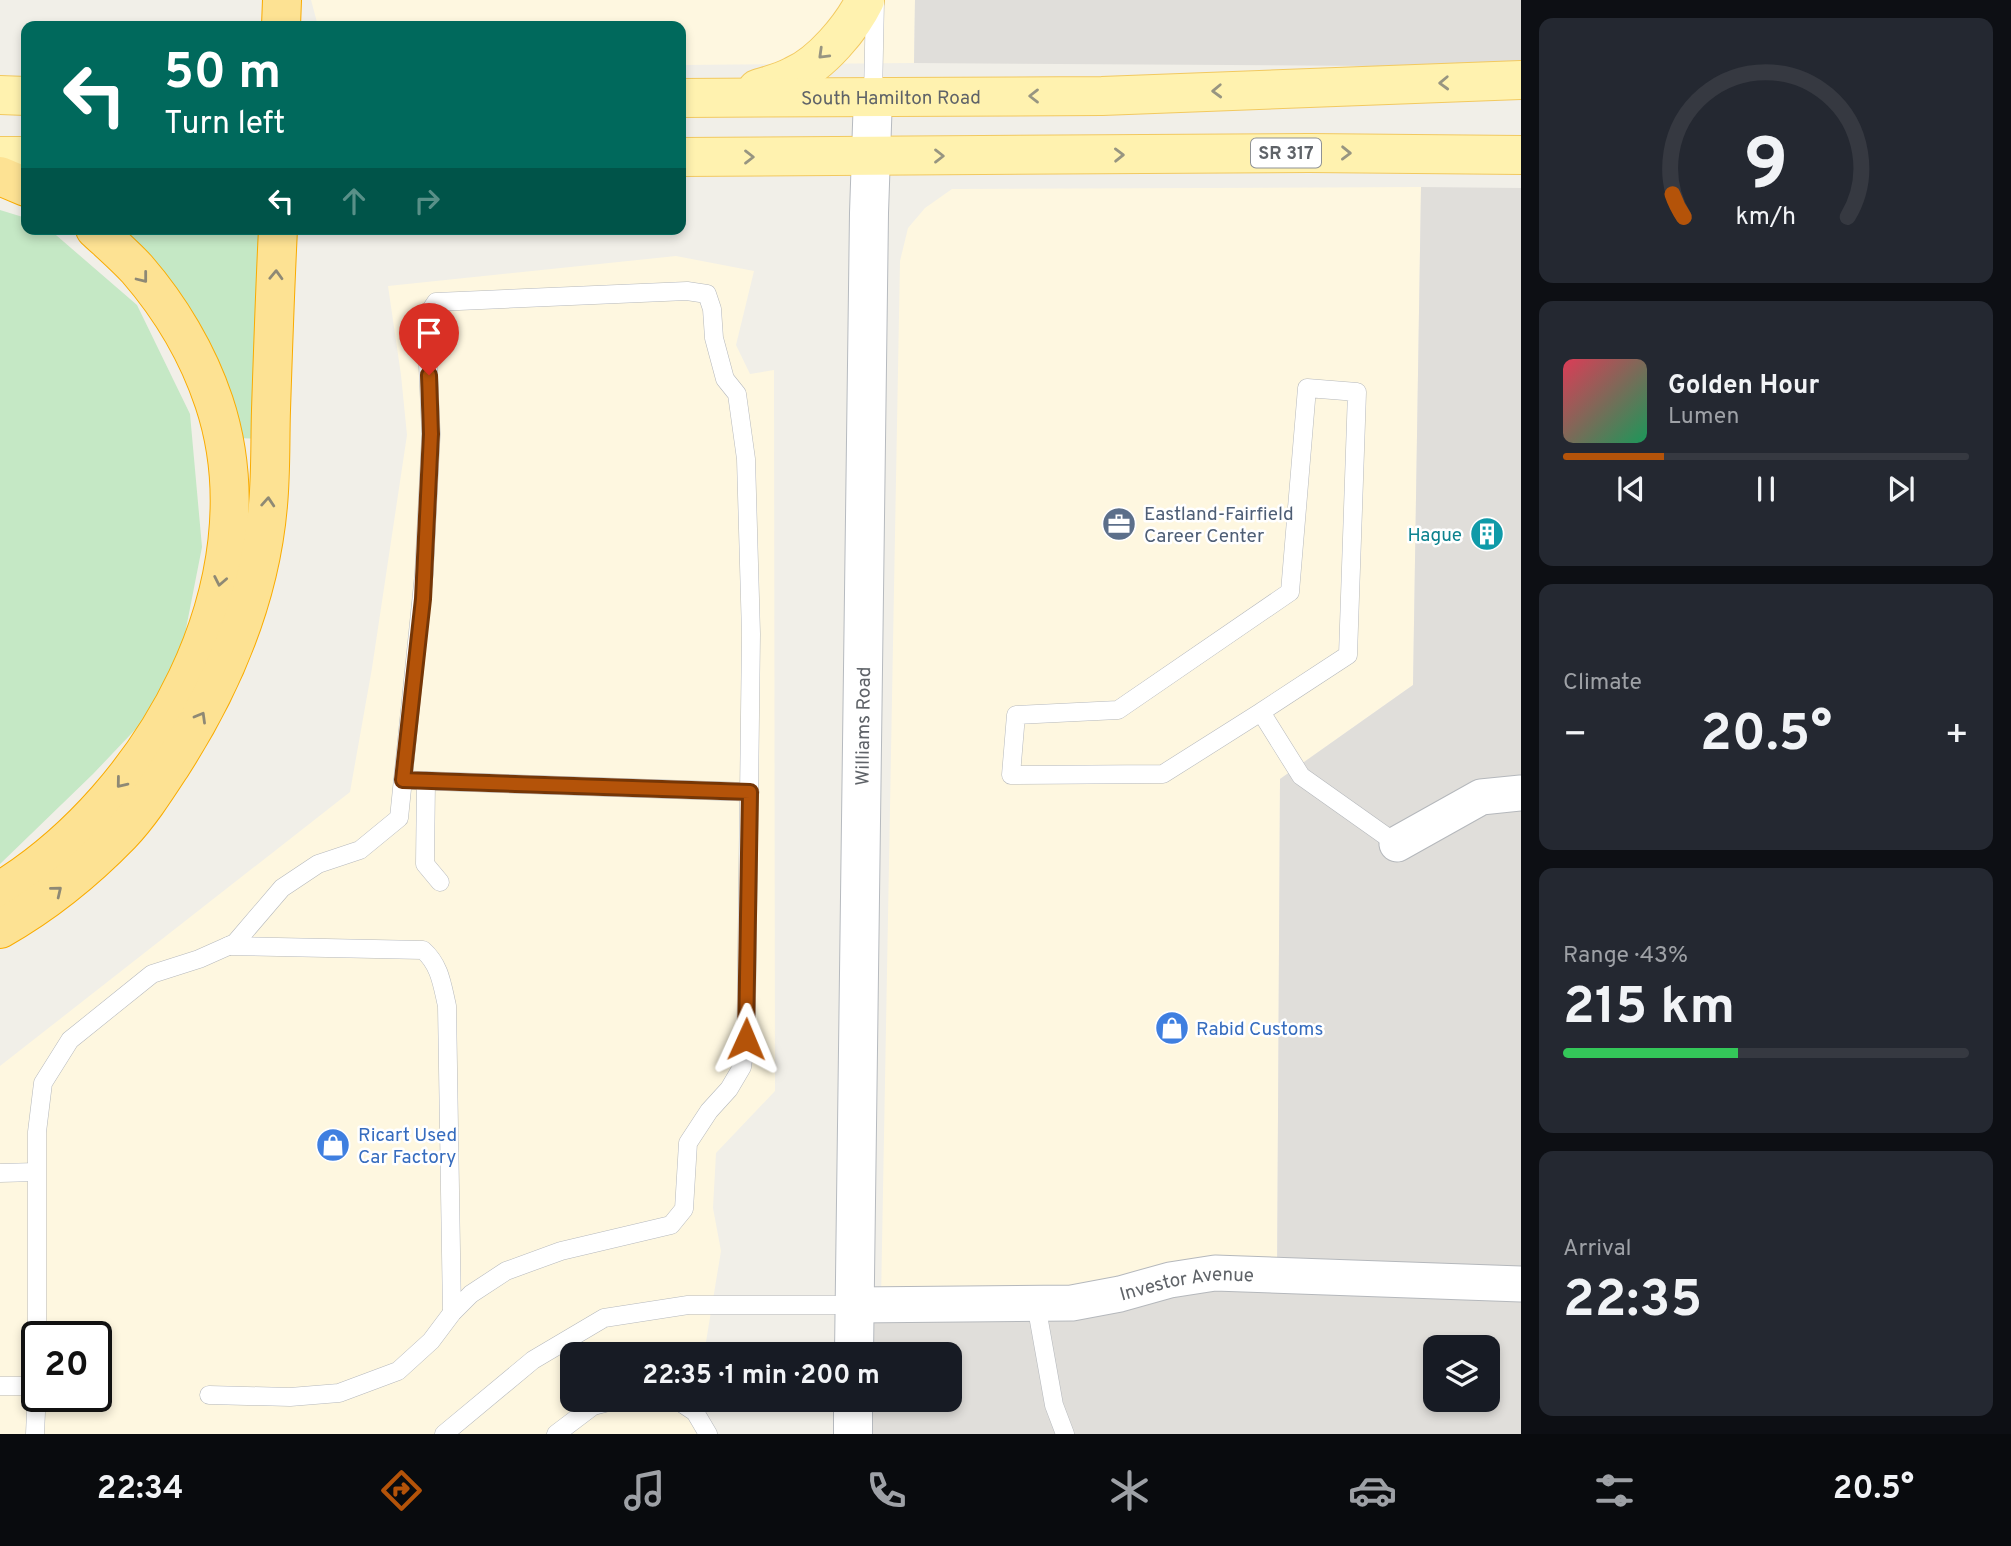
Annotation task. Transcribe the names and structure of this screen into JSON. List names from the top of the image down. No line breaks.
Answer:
{"streets":{"main road":["South Hamilton Road","SR 317","Williams Road"],"street":["Investor Avenue"]},"crossings":[["South Hamilton Road","Williams Road"],["SR 317","Williams Road"],["Williams Road","Investor Avenue"]],"places":{"office":["Eastland-Fairfield Career Center"],"building":["Hague"],"shop":["Rabid Customs","Ricart Used Car Factory"]},"page":{"turn":["50 m","Turn left"],"song":["Golden Hour","Lumen"],"tile":["Climate",["Range · 43%","215 km"],["Arrival","22:35"]],"heat":["−","20.5°","+"],"limit":"20","trip":"22:35 · 1 min · 200 m","tabs":["22:34","20.5°"],"gauge":["9","km/h"]}}
